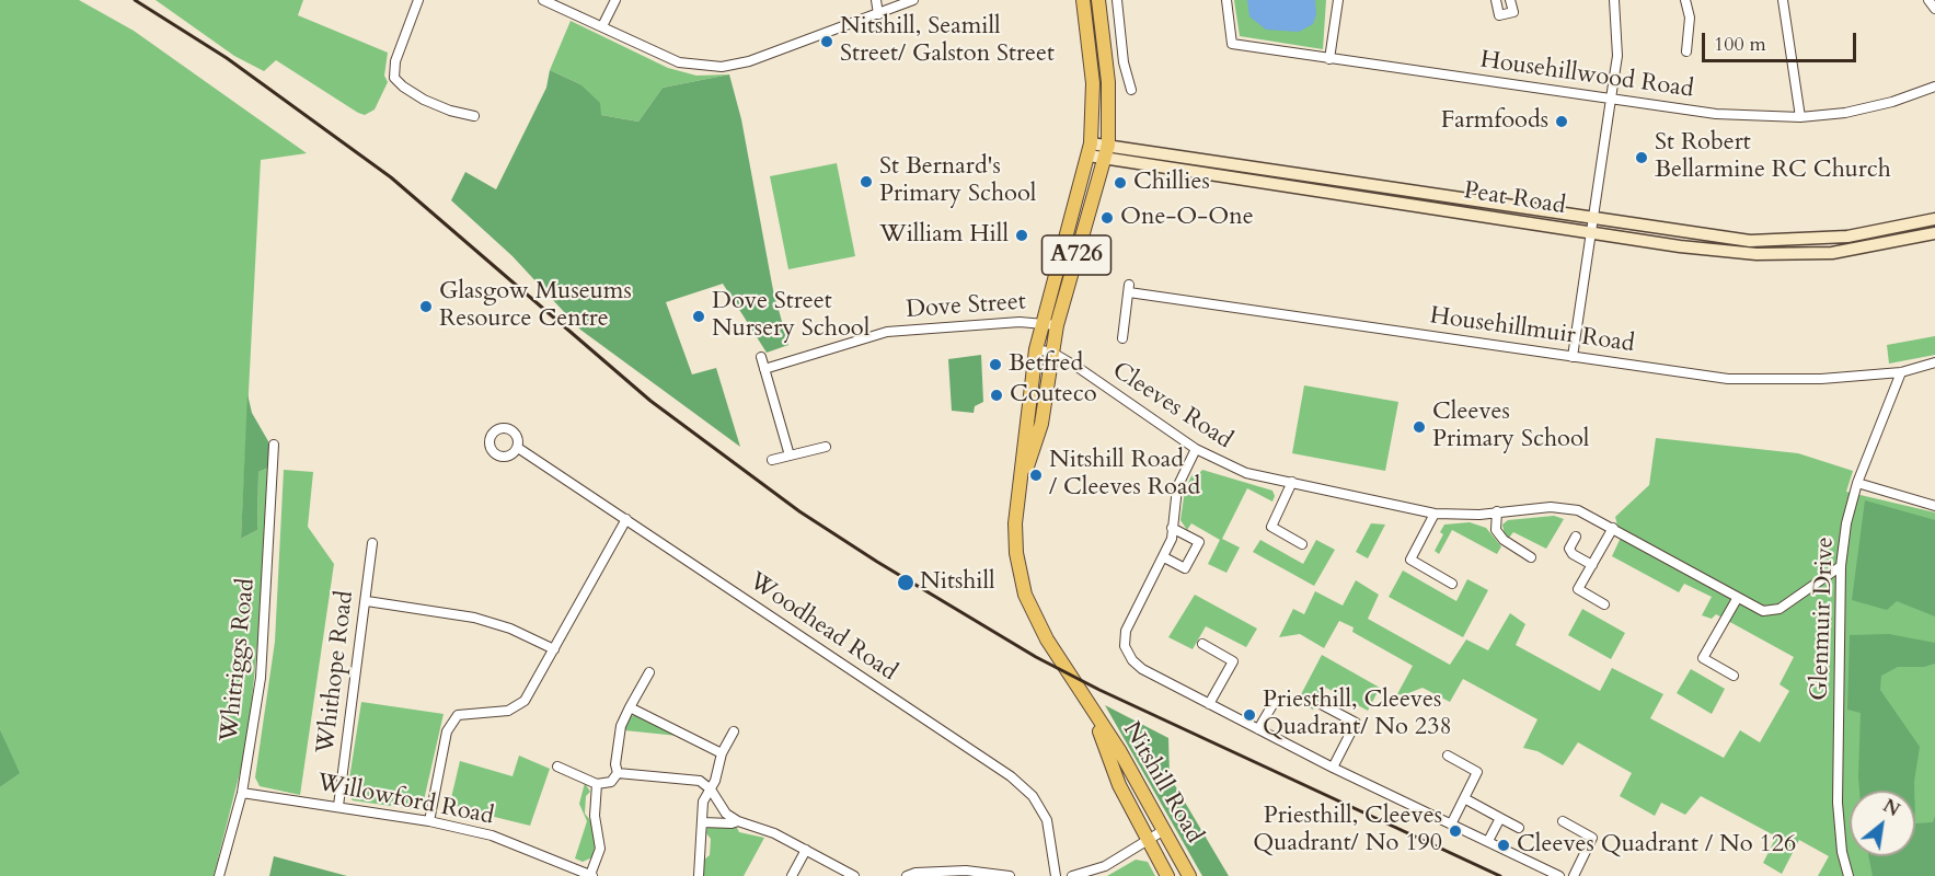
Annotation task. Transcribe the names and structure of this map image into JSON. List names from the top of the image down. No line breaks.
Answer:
{"streets":{"main road":["A726","Nitshill Road"],"street":["Househillwood Road","Peat Road","Dove Street","Househillmuir Road","Cleeves Road","Glenmuir Drive","Woodhead Road","Whitriggs Road","Whithope Road","Willowford Road"]},"crossings":[["Peat Road","Nitshill Road"],["Dove Street","Nitshill Road"],["Househillmuir Road","Glenmuir Drive"],["Cleeves Road","Glenmuir Drive"],["Cleeves Road","Nitshill Road"],["Whitriggs Road","Willowford Road"],["Whithope Road","Willowford Road"]],"places":["Nitshill, Seamill Street/ Galston Street","Farmfoods","St Robert Bellarmine RC Church","St Bernard's Primary School","Chillies","One-O-One","William Hill","Glasgow Museums Resource Centre","Dove Street Nursery School","Betfred","Couteco","Cleeves Primary School","Nitshill Road / Cleeves Road","Nitshill","Priesthill, Cleeves Quadrant/ No 238","Priesthill, Cleeves Quadrant/ No 190","Cleeves Quadrant / No 126"],"scale_bar":"100 m","north":"top right"}
